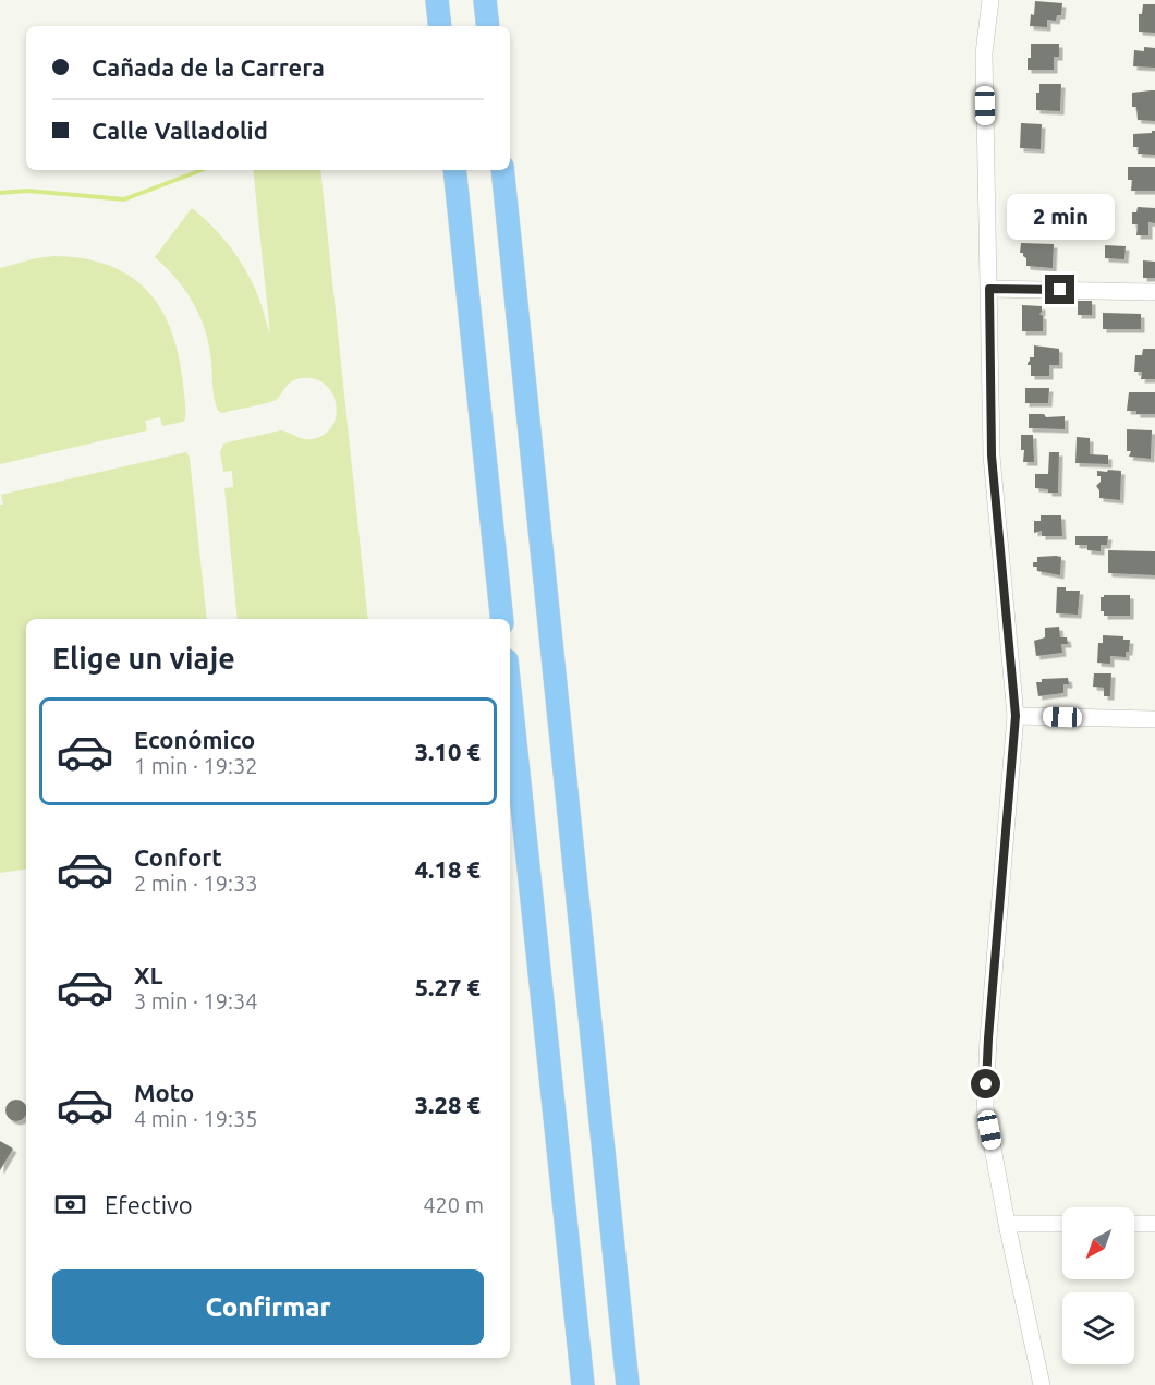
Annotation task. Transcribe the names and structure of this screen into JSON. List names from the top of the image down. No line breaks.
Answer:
{"north":"bottom left","page":{"banner":["Cañada de la Carrera","Calle Valladolid"],"bubble":"2 min","heading":"Elige un viaje","list":[{"name":"Económico","note":"1 min · 19:32","value":"3.10 €"},{"name":"Confort","note":"2 min · 19:33","value":"4.18 €"},{"name":"XL","note":"3 min · 19:34","value":"5.27 €"},{"name":"Moto","note":"4 min · 19:35","value":"3.28 €"}],"pay":["Efectivo","420 m"],"buttons":"Confirmar"}}
